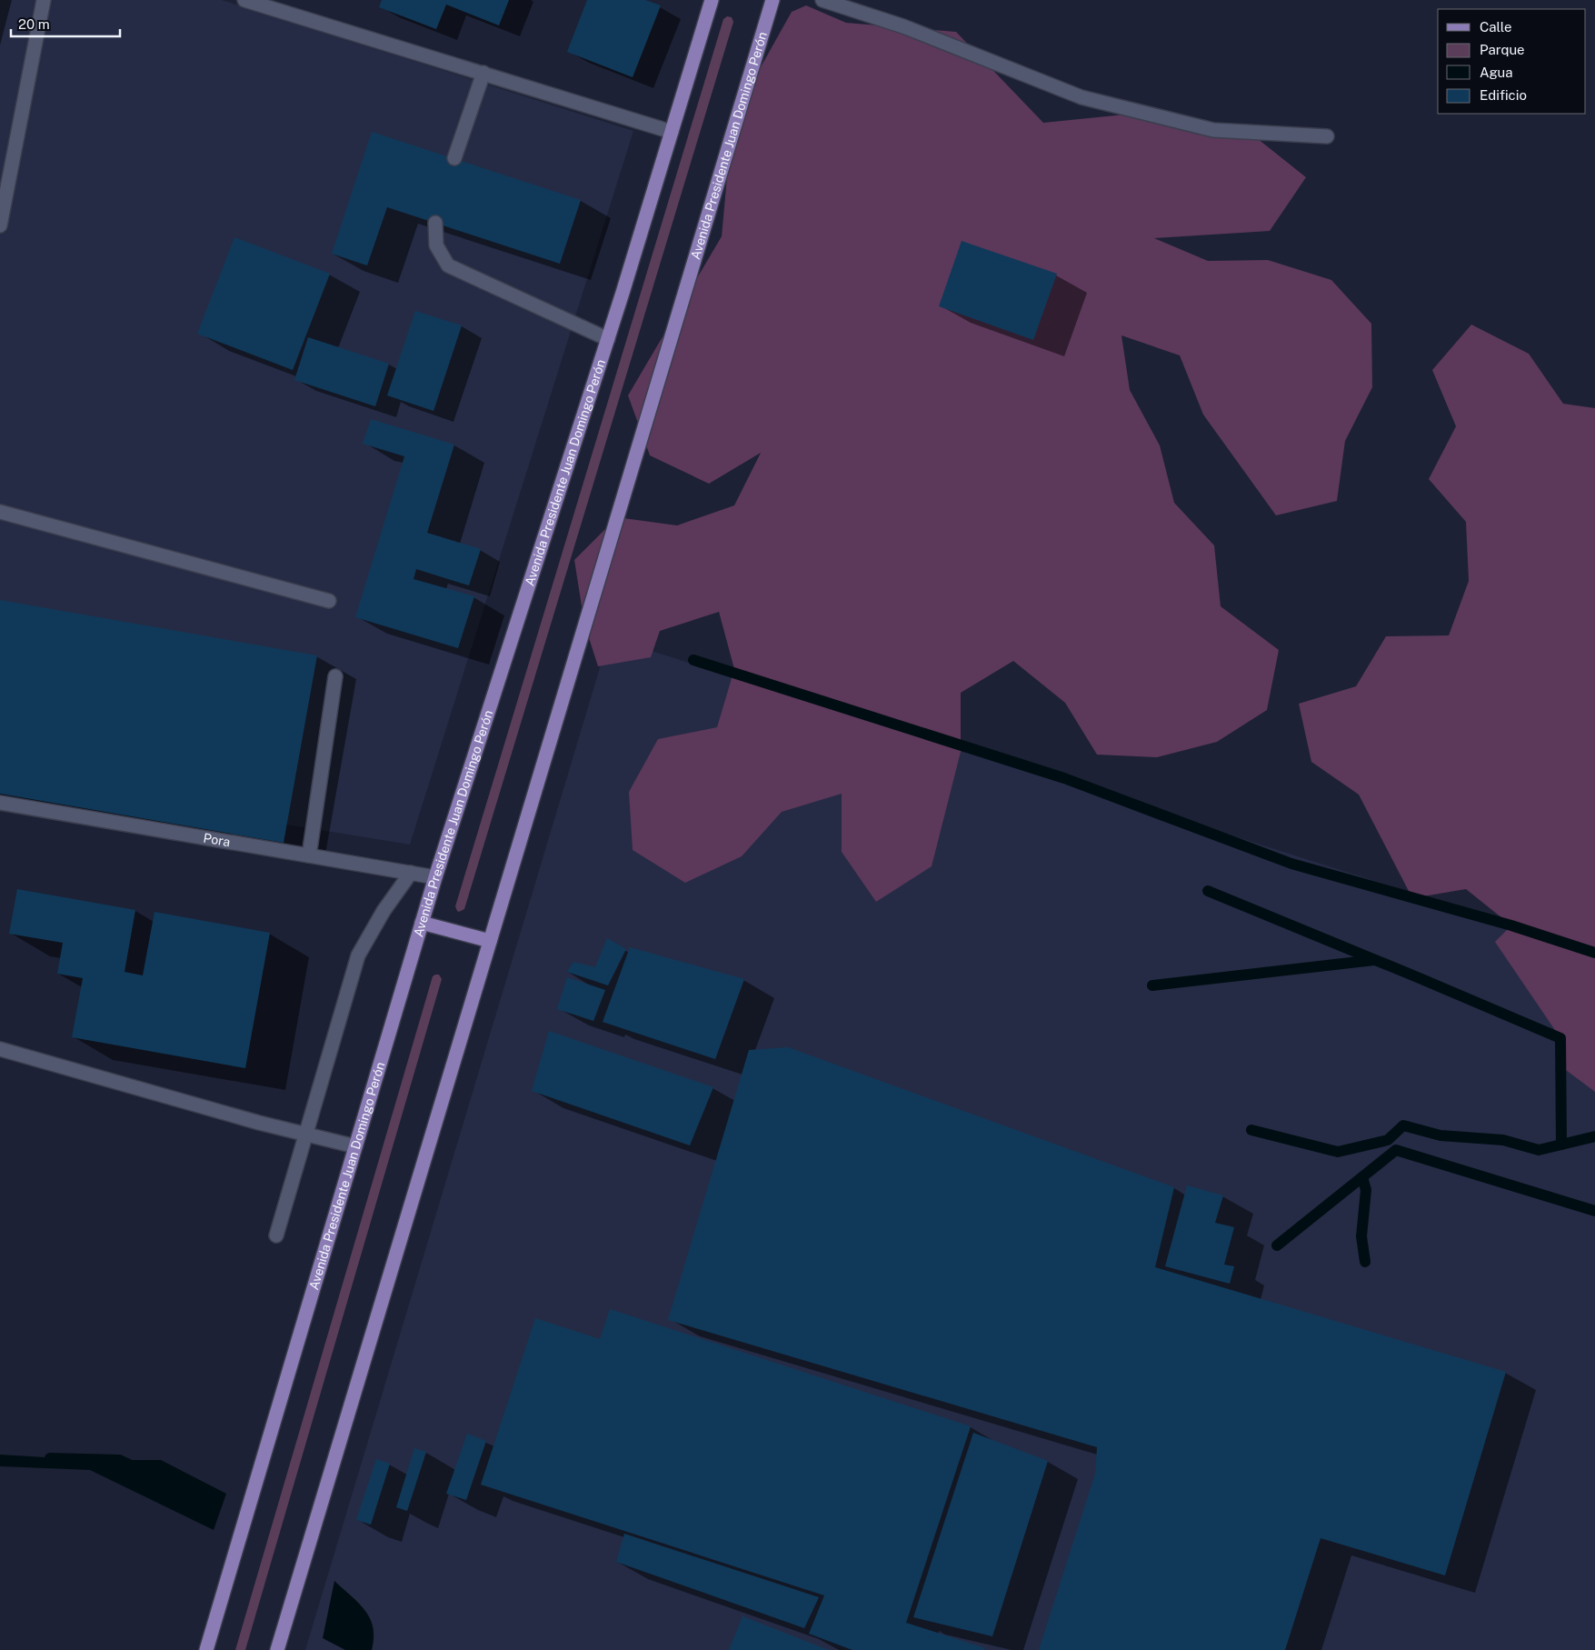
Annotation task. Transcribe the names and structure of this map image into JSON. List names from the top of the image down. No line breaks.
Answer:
{"streets":{"main road":["Avenida Presidente Juan Domingo Perón"],"street":["Pora"]},"crossings":[["Avenida Presidente Juan Domingo Perón","Pora"]],"legend":["Calle","Parque","Agua","Edificio"],"scale_bar":"20 m"}
